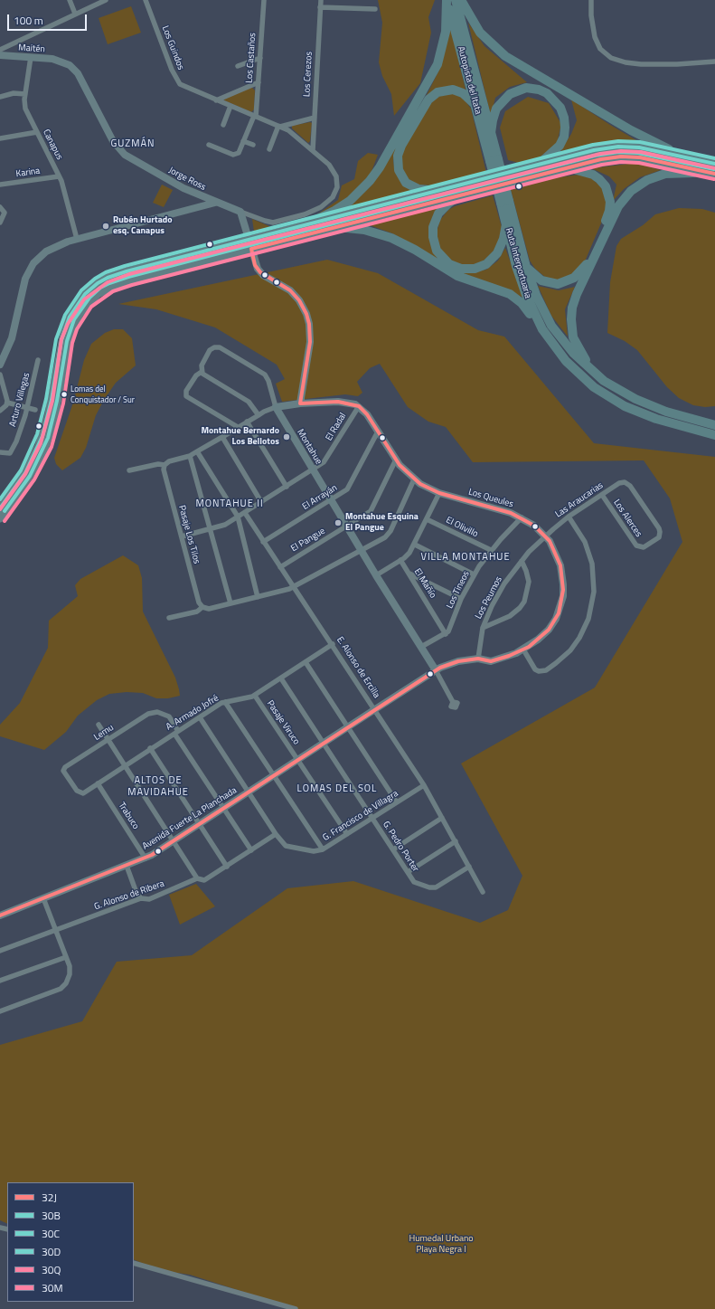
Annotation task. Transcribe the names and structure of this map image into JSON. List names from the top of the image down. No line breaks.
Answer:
{"streets":{"highway":["Autopista del Itata","Ruta Interportuaria"],"street":["Los Guindos","Maitén","Los Castaños","Los Cerezos","Canapus","Karina","Jorge Ross","Arturo Villegas","El Radal","Montahue","El Arrayán","Los Queules","Las Araucarias","Los Alerces","El Olivillo","Pasaje Los Tilos","El Pangue","El Mañío","Los Tineos","Los Peumos","E. Alonso de Ercilla","A. Armado Jofré","Pasaje Viruco","Lemu","Trabuco","G. Francisco de Villagra","Avenida Fuerte La Planchada","G. Pedro Porter","G. Alonso de Ribera"]},"crossings":[["Los Guindos","Los Castaños"],["Los Guindos","Los Cerezos"],["Los Guindos","Jorge Ross"],["Maitén","Canapus"],["Maitén","Jorge Ross"],["Canapus","Karina"],["El Radal","Montahue"],["El Radal","Los Queules"],["El Radal","Pasaje Los Tilos"],["El Radal","E. Alonso de Ercilla"],["Montahue","El Arrayán"],["Montahue","Los Queules"],["Montahue","El Pangue"],["El Arrayán","Los Queules"],["El Arrayán","E. Alonso de Ercilla"],["Los Queules","Las Araucarias"],["Los Queules","El Pangue"],["Los Queules","Los Tineos"],["Los Queules","Los Peumos"],["Los Queules","E. Alonso de Ercilla"],["Los Queules","Avenida Fuerte La Planchada"],["Las Araucarias","Los Alerces"],["Las Araucarias","Los Peumos"],["El Olivillo","Los Tineos"],["El Pangue","E. Alonso de Ercilla"],["El Mañío","Los Tineos"],["E. Alonso de Ercilla","A. Armado Jofré"],["E. Alonso de Ercilla","G. Francisco de Villagra"],["E. Alonso de Ercilla","Avenida Fuerte La Planchada"],["E. Alonso de Ercilla","G. Pedro Porter"],["A. Armado Jofré","Pasaje Viruco"],["A. Armado Jofré","Lemu"],["A. Armado Jofré","Trabuco"],["A. Armado Jofré","G. Francisco de Villagra"],["A. Armado Jofré","G. Pedro Porter"],["Pasaje Viruco","G. Francisco de Villagra"],["Pasaje Viruco","Avenida Fuerte La Planchada"],["Trabuco","Avenida Fuerte La Planchada"],["G. Francisco de Villagra","Avenida Fuerte La Planchada"],["G. Francisco de Villagra","G. Pedro Porter"],["G. Francisco de Villagra","G. Alonso de Ribera"],["Avenida Fuerte La Planchada","G. Pedro Porter"]],"districts":["GUZMÁN","MONTAHUE II","VILLA MONTAHUE","ALTOS DE MAVIDAHUE","LOMAS DEL SOL"],"parks":["Humedal Urbano Playa Negra I"],"places":["Rubén Hurtado esq. Canapus","Lomas del Conquistador / Sur","Montahue Bernardo Los Bellotos","Montahue Esquina El Pangue"],"lines":["transit line 30D","transit line 30B","transit line 30M","transit line 30C","transit line 32J","transit line 30Q"],"legend":["32J","30B","30C","30D","30Q","30M"],"scale_bar":"100 m"}
